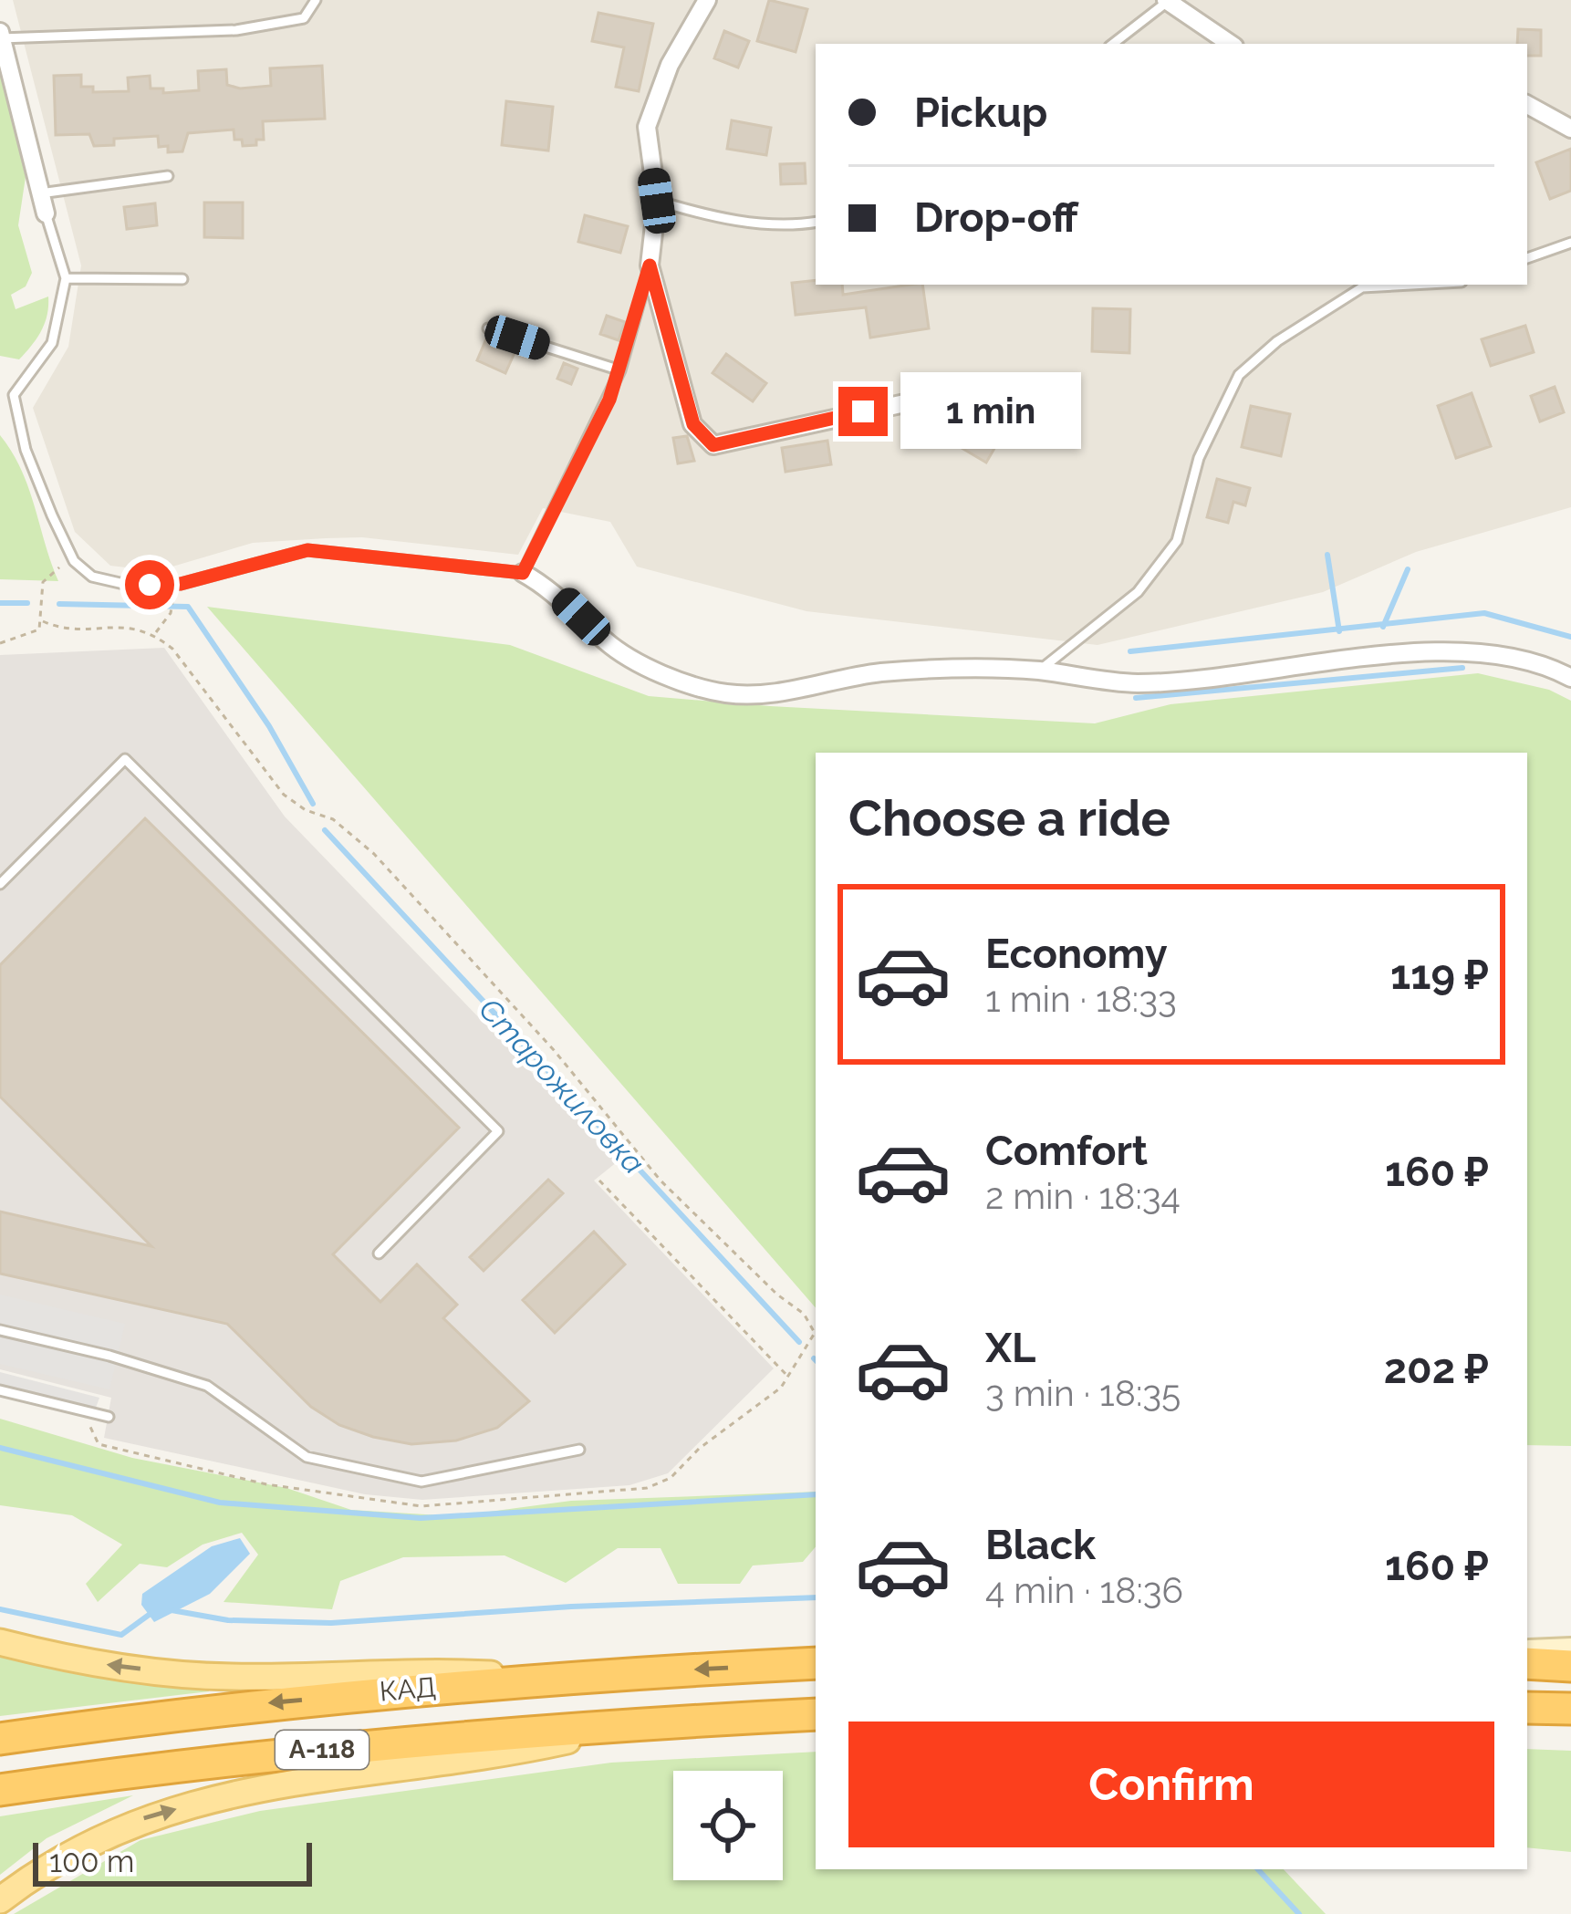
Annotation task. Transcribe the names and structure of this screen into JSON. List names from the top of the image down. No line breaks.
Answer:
{"streets":{"highway":["КАД","А-118"]},"water":["Старожиловка"],"scale_bar":"100 m","page":{"banner":["Pickup","Drop-off"],"bubble":"1 min","heading":"Choose a ride","list":[{"name":"Economy","note":"1 min · 18:33","value":"119 ₽"},{"name":"Comfort","note":"2 min · 18:34","value":"160 ₽"},{"name":"XL","note":"3 min · 18:35","value":"202 ₽"},{"name":"Black","note":"4 min · 18:36","value":"160 ₽"}],"buttons":"Confirm","scale":"100 m"}}
